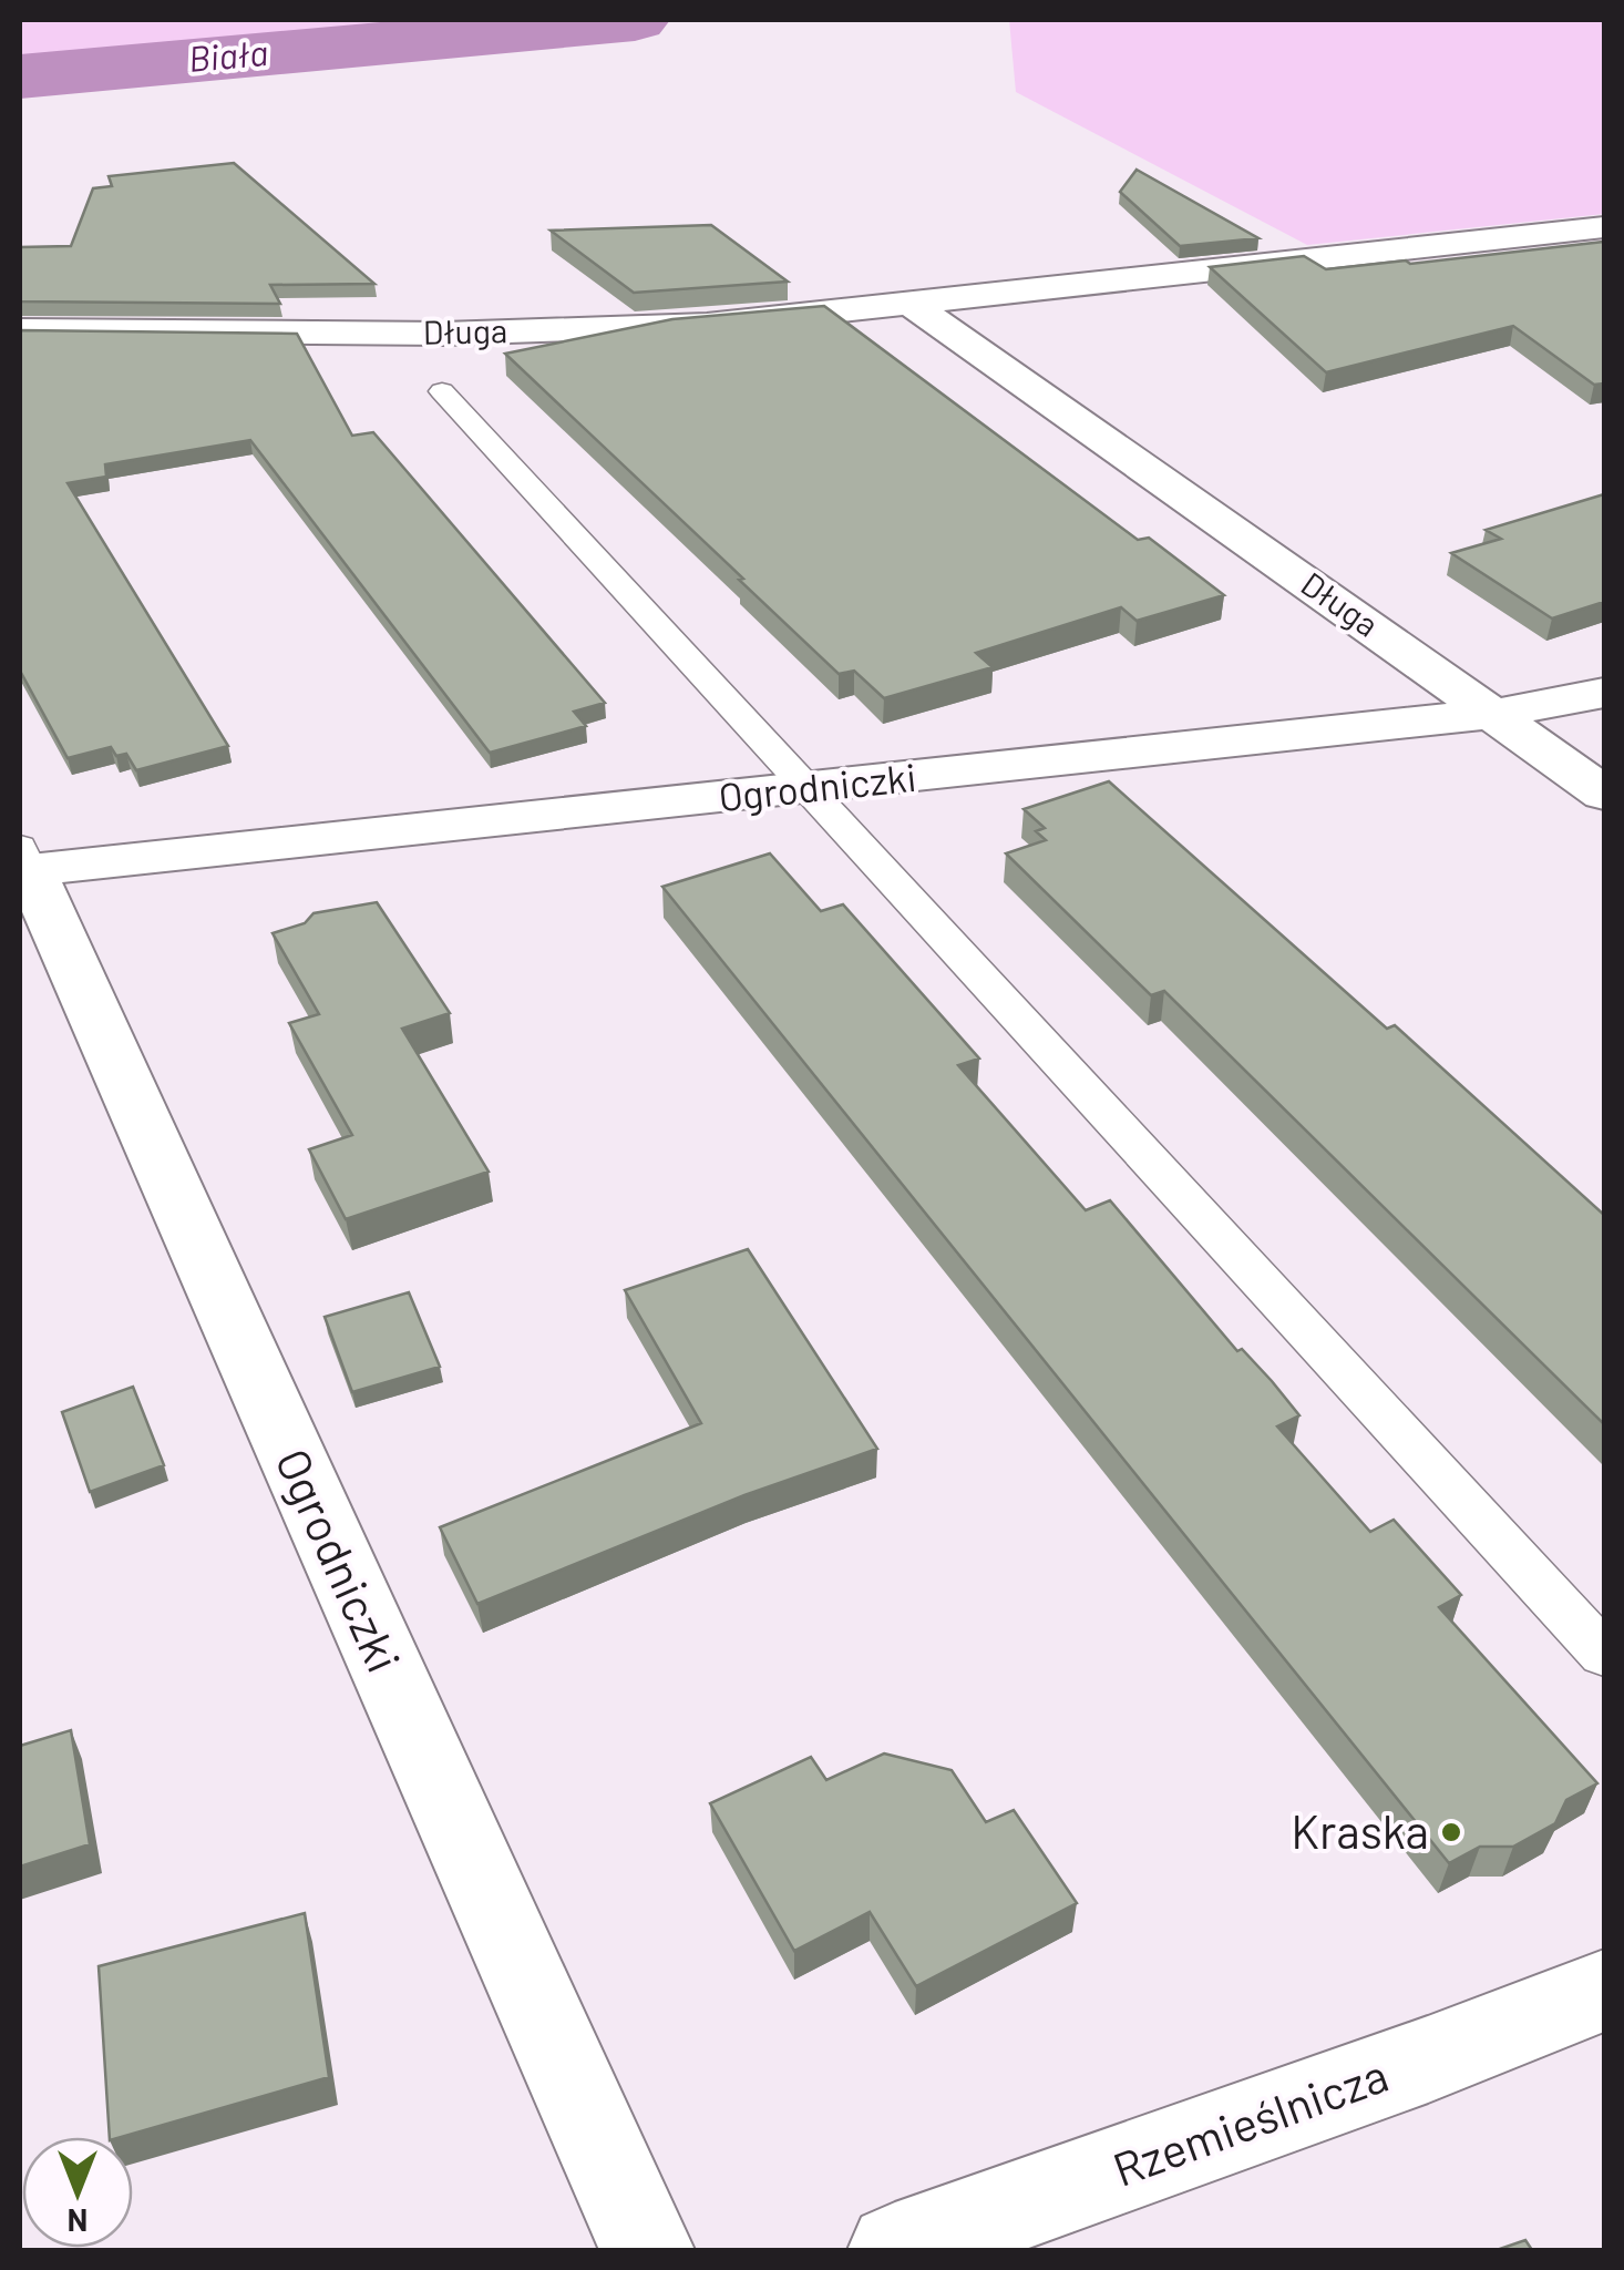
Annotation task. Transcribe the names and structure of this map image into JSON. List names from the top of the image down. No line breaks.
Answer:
{"streets":{"street":["Długa","Ogrodniczki","Rzemieślnicza"]},"crossings":[["Długa","Ogrodniczki"]],"water":["Biała"],"places":["Kraska"],"north":"bottom"}
